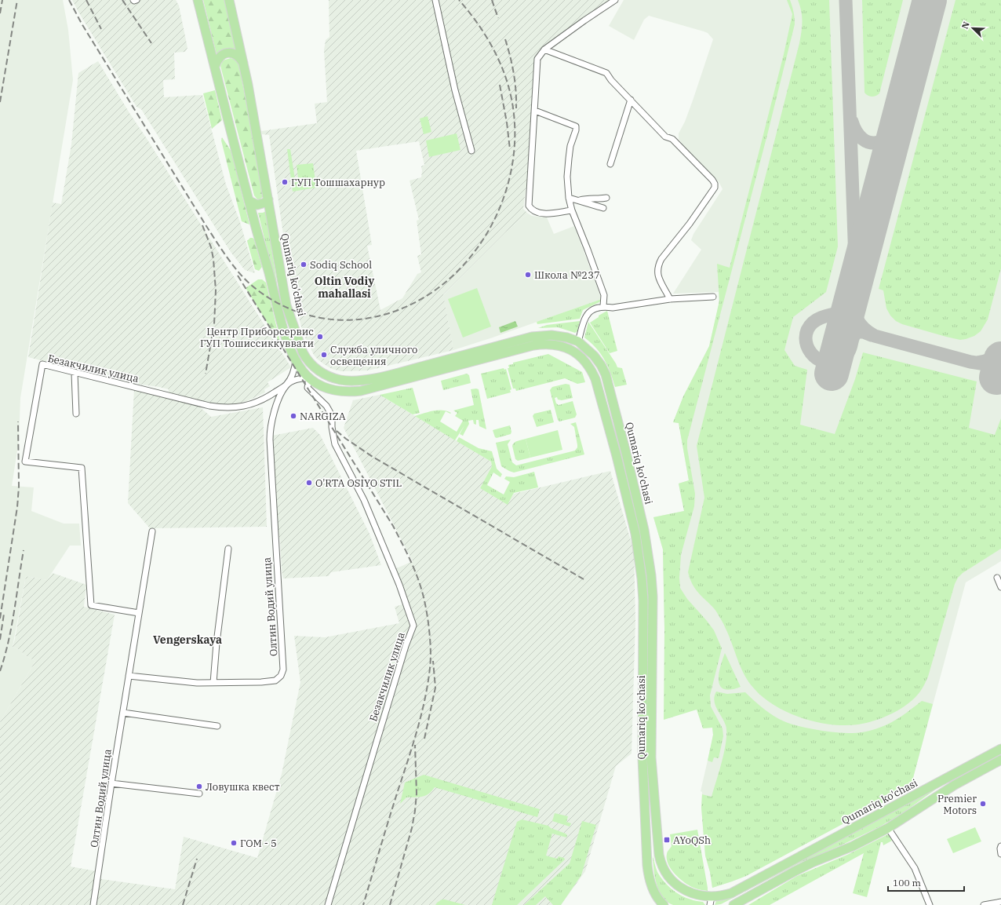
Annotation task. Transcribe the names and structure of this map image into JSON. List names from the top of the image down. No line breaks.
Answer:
{"streets":{"main road":["Qumariq ko'chasi"],"street":["Безакчилик улица","Олтин Водий улица"]},"crossings":[["Qumariq ko'chasi","Безакчилик улица"],["Qumariq ko'chasi","Олтин Водий улица"],["Безакчилик улица","Олтин Водий улица"]],"districts":["Oltin Vodiy mahallasi","Vengerskaya"],"places":{"other":["ГУП Тошшахарнур","Sodiq School","Школа №237","Центр Приборсервис ГУП Тошиссиккуввати","Служба уличного освещения","NARGIZA","O'RTA OSIYO STIL","Ловушка квест","Premier Motors","ГОМ - 5"],"transit":["AYoQSh"]},"scale_bar":"100 m","north":"top left"}
